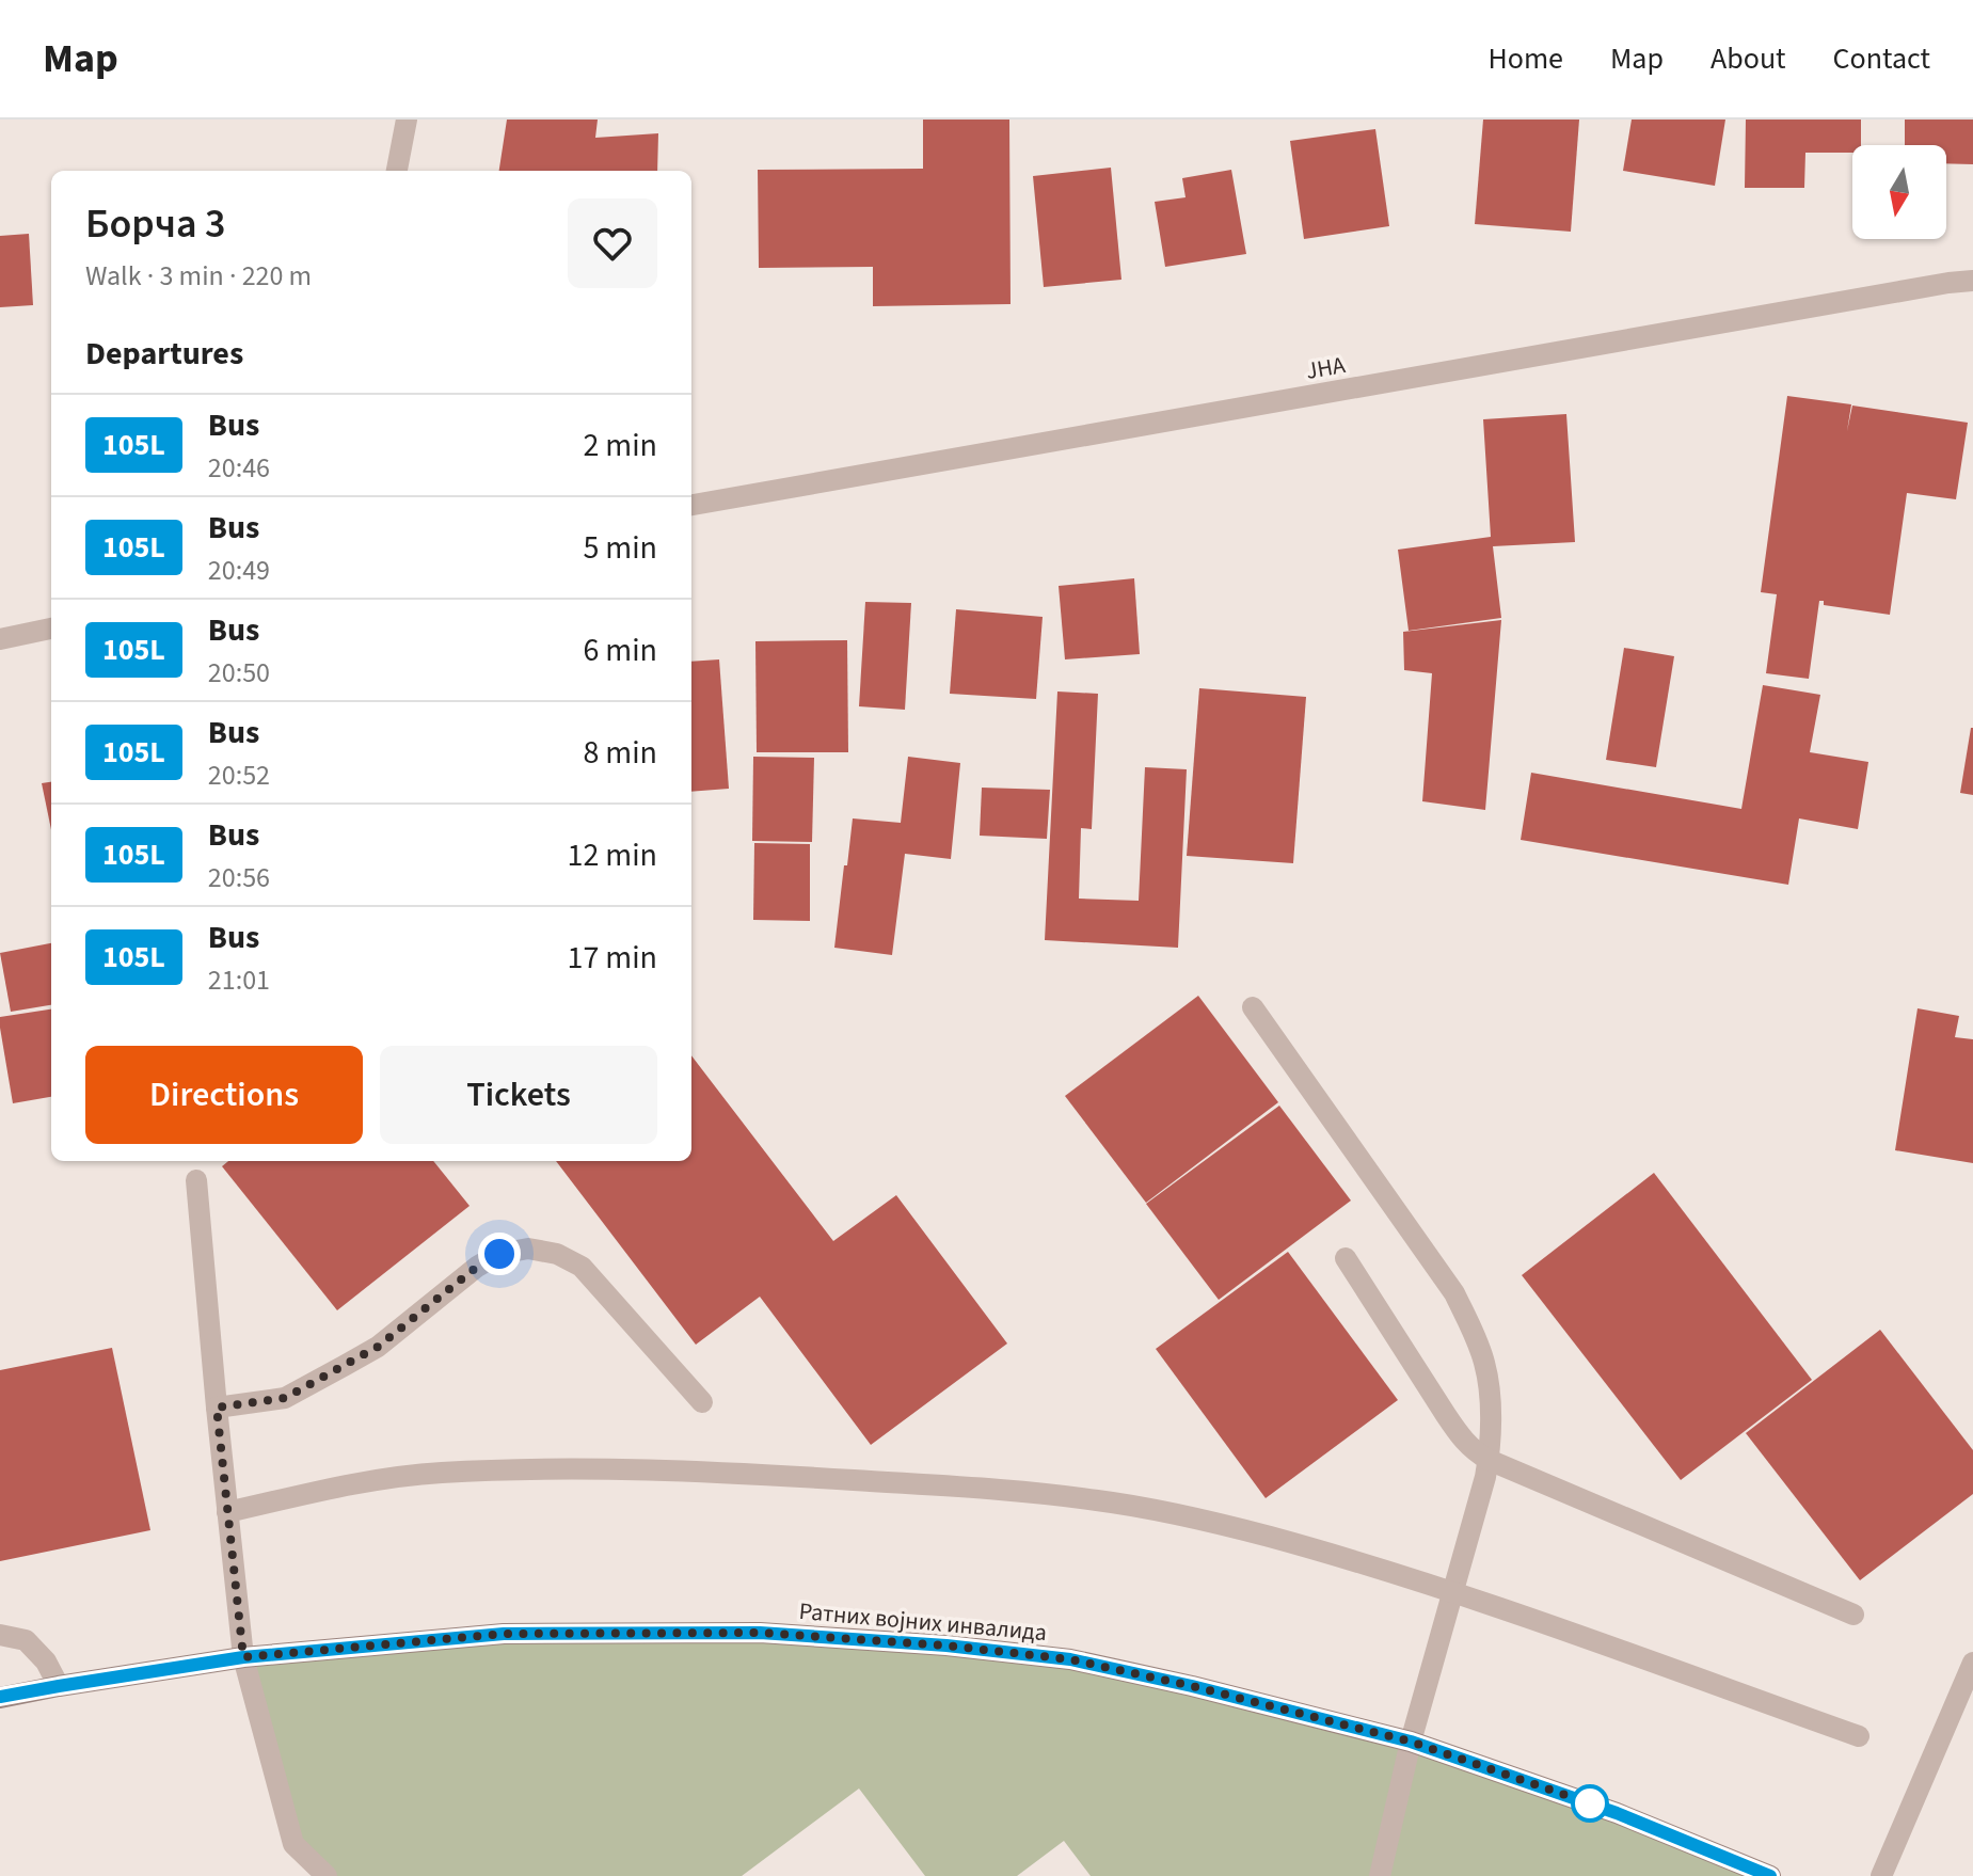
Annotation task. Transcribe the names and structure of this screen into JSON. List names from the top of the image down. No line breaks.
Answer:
{"streets":{"street":["ЈНА","Ратних војних инвалида"]},"lines":["bus line 105L"],"north":"bottom","page":{"header":"Map","nav":["Home","Map","About","Contact"],"heading":[["Борча 3","Walk · 3 min · 220 m"],"Departures"],"list":[{"mark":"105L","name":"Bus","note":"20:46","value":"2 min"},{"mark":"105L","name":"Bus","note":"20:49","value":"5 min"},{"mark":"105L","name":"Bus","note":"20:50","value":"6 min"},{"mark":"105L","name":"Bus","note":"20:52","value":"8 min"},{"mark":"105L","name":"Bus","note":"20:56","value":"12 min"},{"mark":"105L","name":"Bus","note":"21:01","value":"17 min"}],"buttons":["Directions","Tickets"]}}
